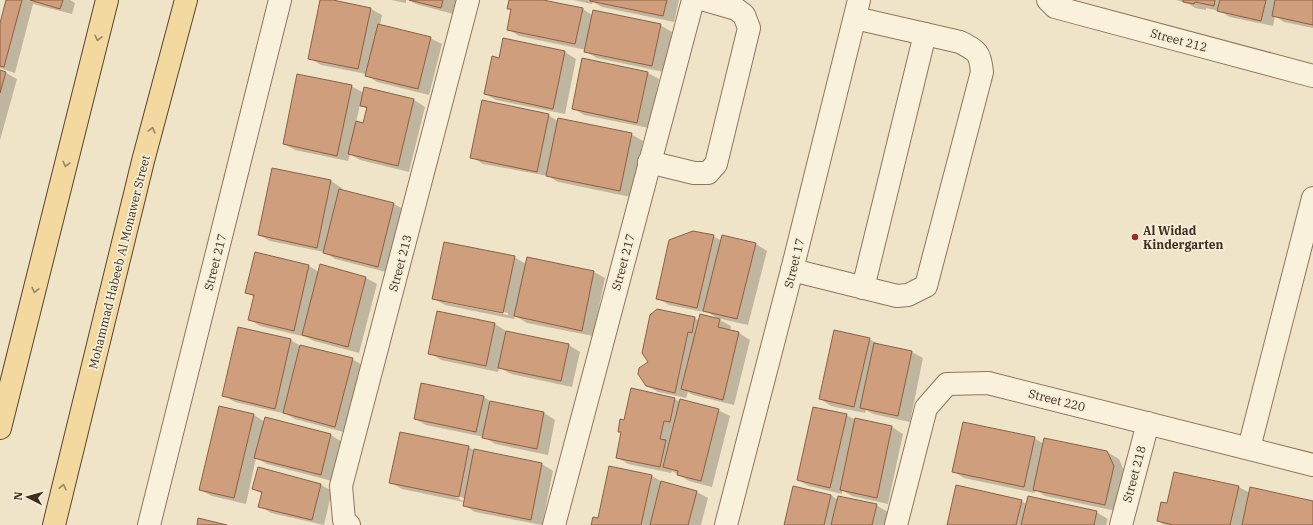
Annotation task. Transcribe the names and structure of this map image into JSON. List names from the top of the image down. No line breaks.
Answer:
{"streets":{"main road":["Mohammad Habeeb Al Monawer Street"],"street":["Street 212","Street 217","Street 213","Street 17","Street 220","Street 218"]},"crossings":[["Street 220","Street 218"]],"places":["Al Widad Kindergarten"],"north":"left"}
